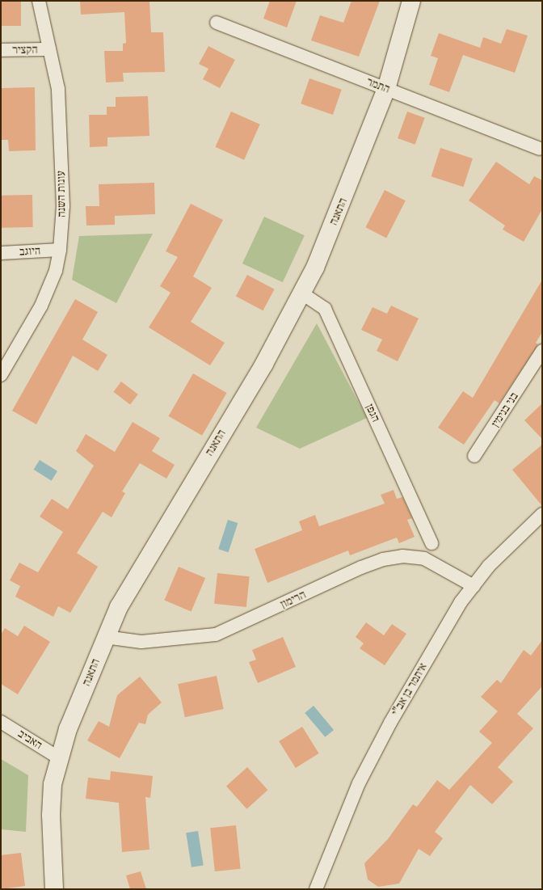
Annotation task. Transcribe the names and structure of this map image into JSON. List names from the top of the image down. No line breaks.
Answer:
{"streets":{"street":["הקציר","התמר","עונות השנה","התאנה","היוגב","בני בנימין","הגפן","הרימון","איתמר בן אב\"י","האביב"]},"crossings":[["הקציר","עונות השנה"],["התמר","התאנה"],["עונות השנה","היוגב"],["התאנה","הגפן"],["התאנה","הרימון"],["התאנה","האביב"],["הרימון","איתמר בן אב\"י"]]}
